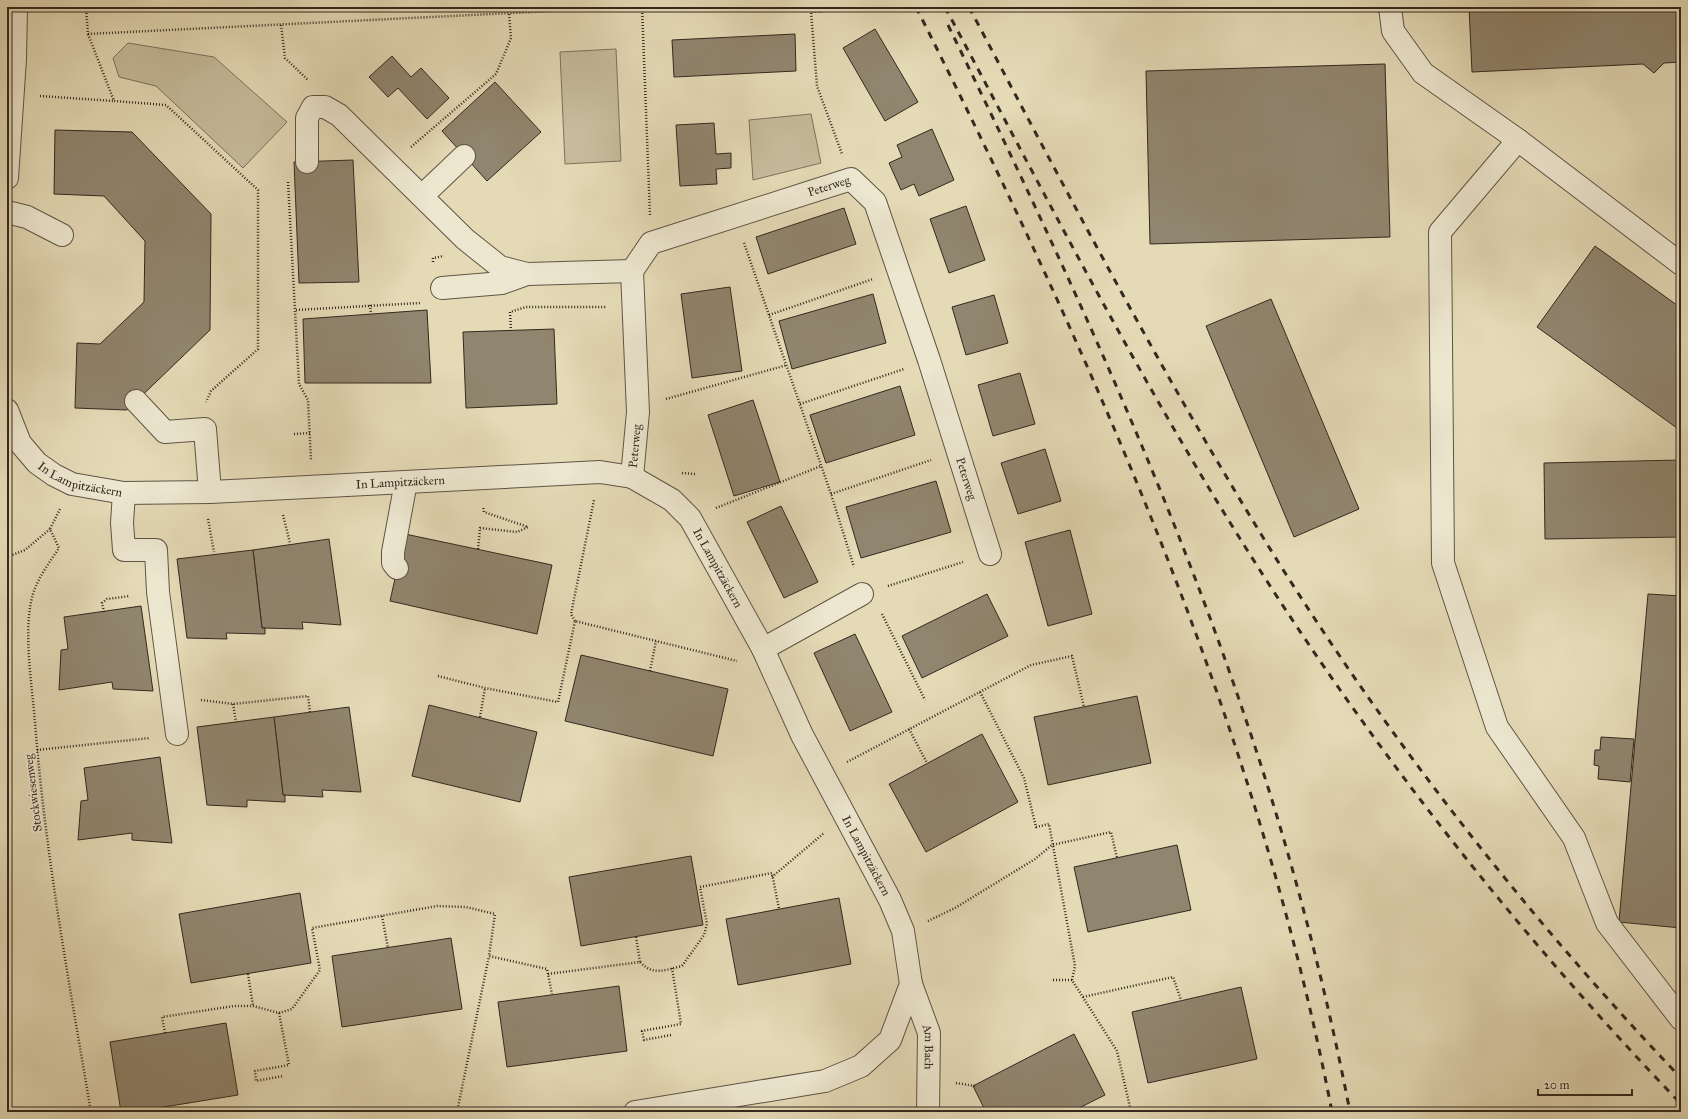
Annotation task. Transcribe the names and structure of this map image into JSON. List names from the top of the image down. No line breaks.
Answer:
{"streets":{"street":["Peterweg","In Lampitzäckern","Am Bach"],"path":["Stockwiesenweg"]},"crossings":[["Peterweg","In Lampitzäckern"],["In Lampitzäckern","Am Bach"]],"scale_bar":"20 m"}
